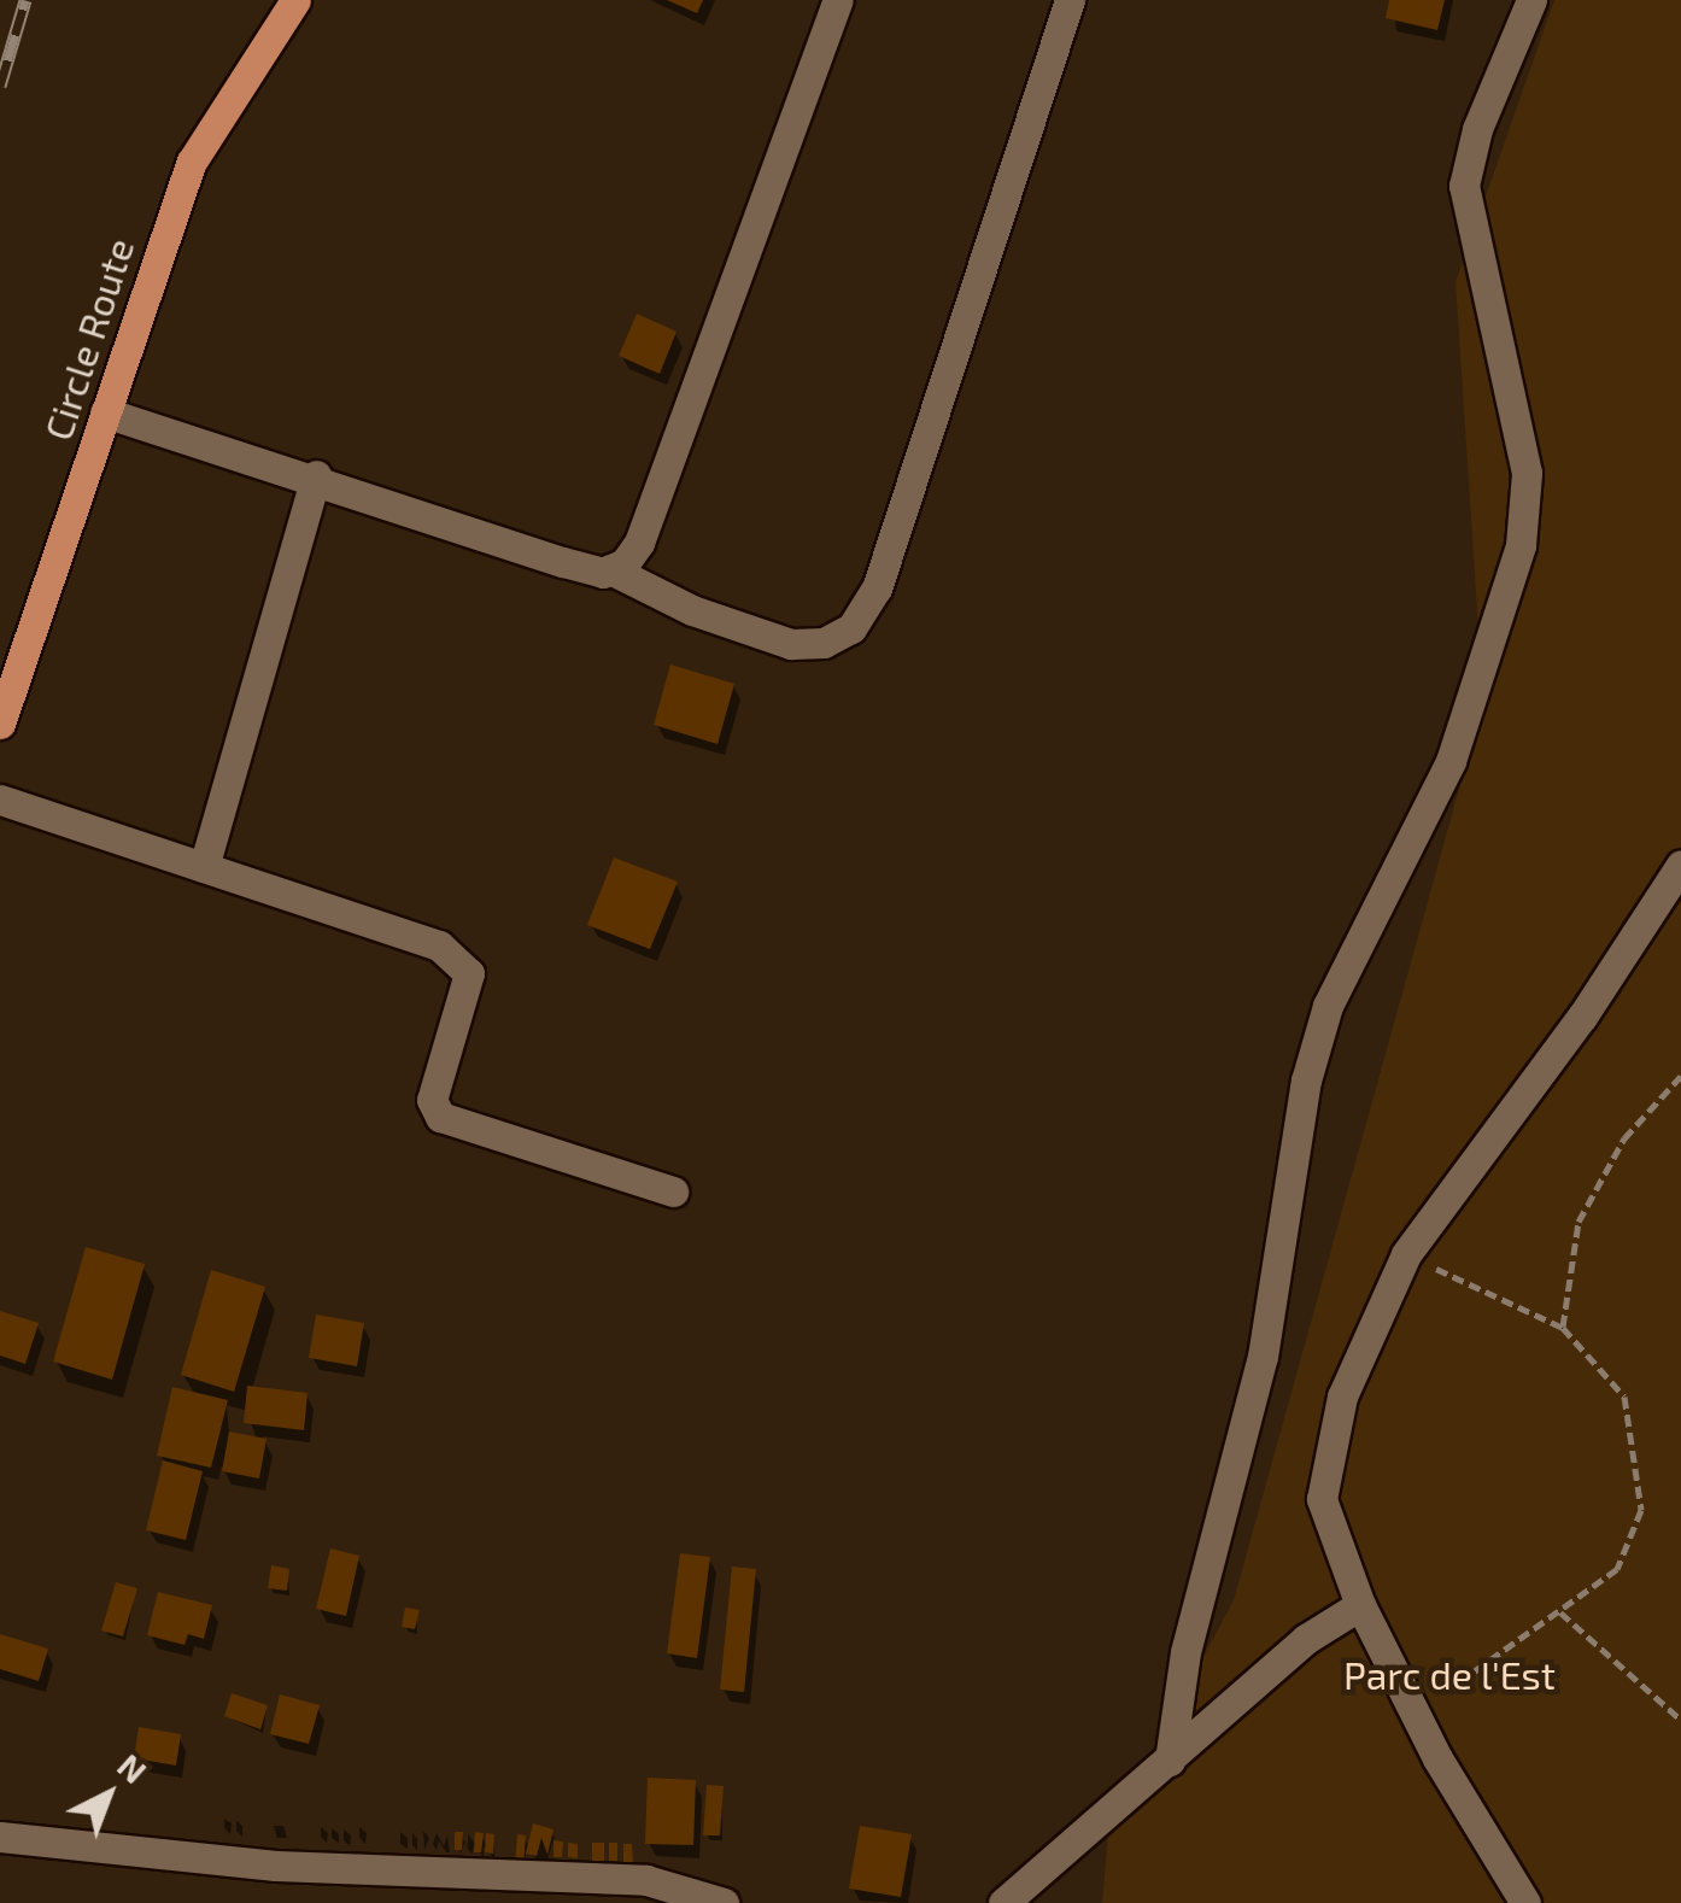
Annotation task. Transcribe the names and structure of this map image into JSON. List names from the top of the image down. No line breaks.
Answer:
{"streets":{"main road":["Circle Route"]},"parks":["Parc de l'Est"],"north":"top right"}
